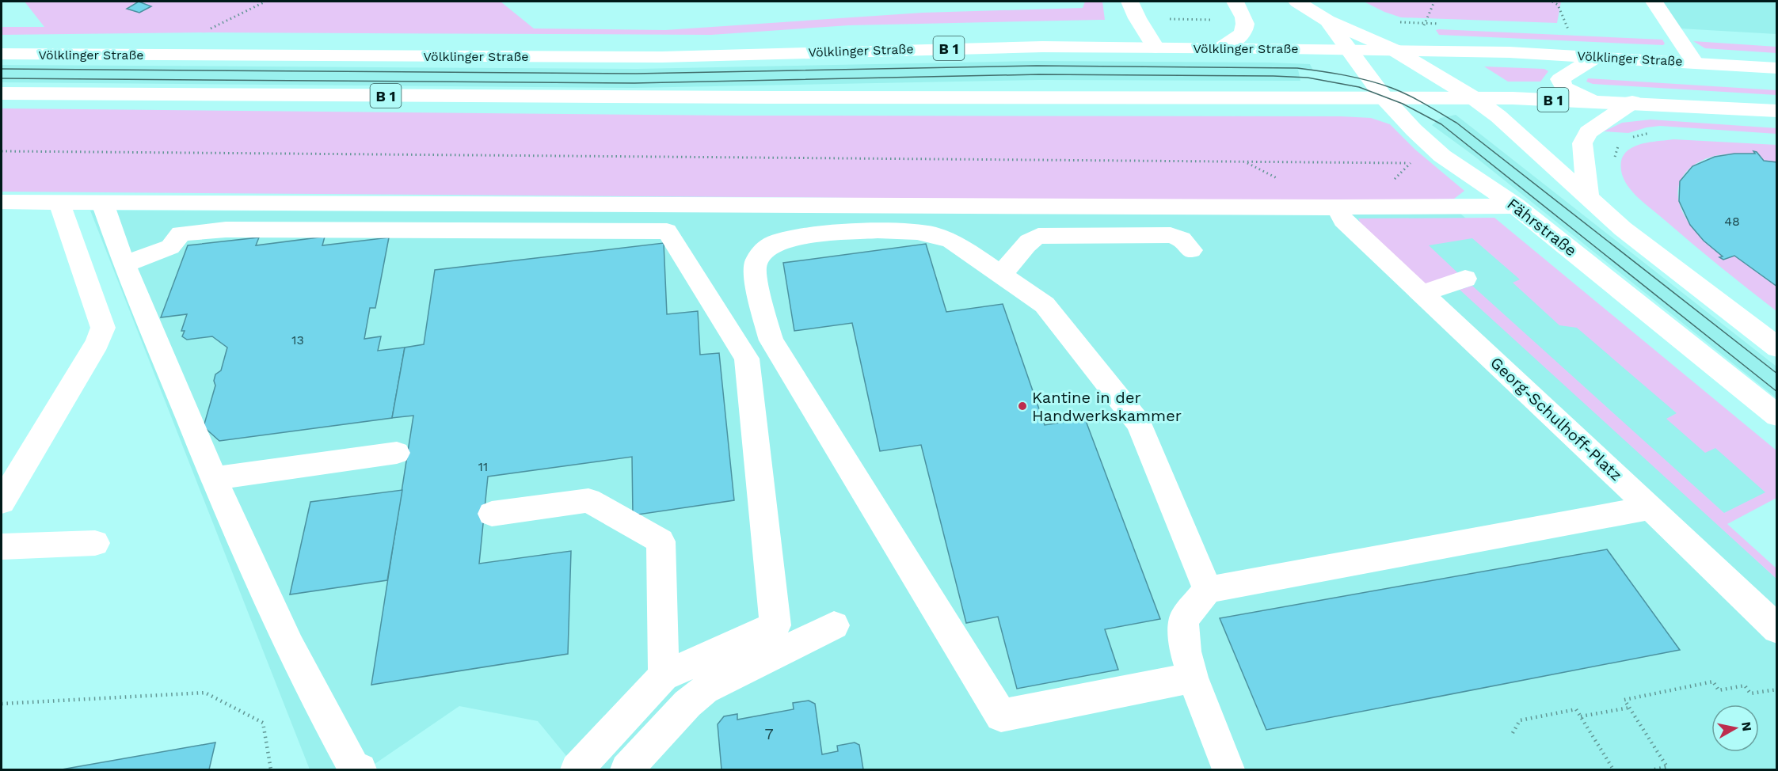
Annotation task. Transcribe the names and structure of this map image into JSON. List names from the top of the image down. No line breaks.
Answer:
{"streets":{"main road":["B 1","Völklinger Straße","Fährstraße","Georg-Schulhoff-Platz"]},"crossings":[["B 1","Fährstraße"],["Völklinger Straße","Fährstraße"]],"places":["Kantine in der Handwerkskammer"],"house_numbers":["48","13","11","7"],"north":"right"}
